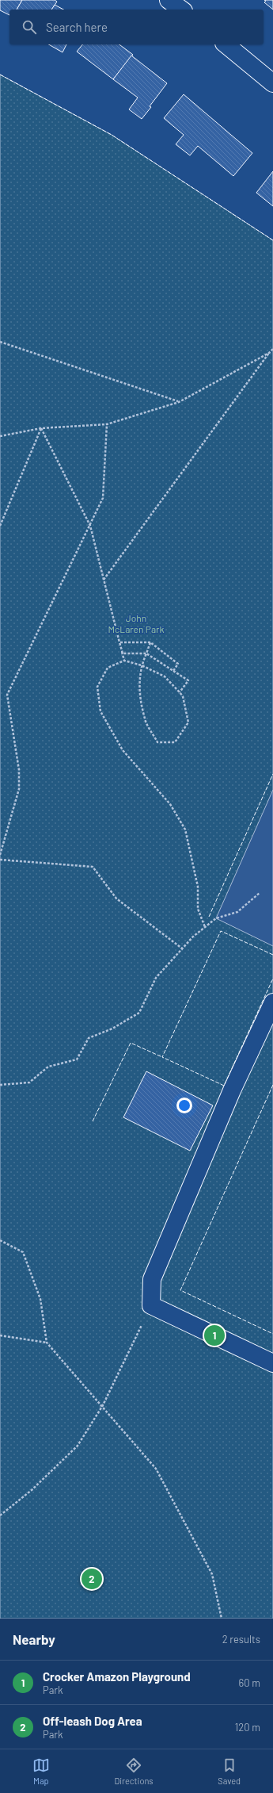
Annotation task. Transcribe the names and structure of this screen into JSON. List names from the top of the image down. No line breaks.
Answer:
{"parks":["John McLaren Park"],"page":{"search":"Search here","pins":["1","2"],"heading":["Nearby","2 results"],"list":[{"mark":"1","name":"Crocker Amazon Playground","note":"Park","value":"60 m"},{"mark":"2","name":"Off-leash Dog Area","note":"Park","value":"120 m"}],"nav":["Map","Directions","Saved"]}}
